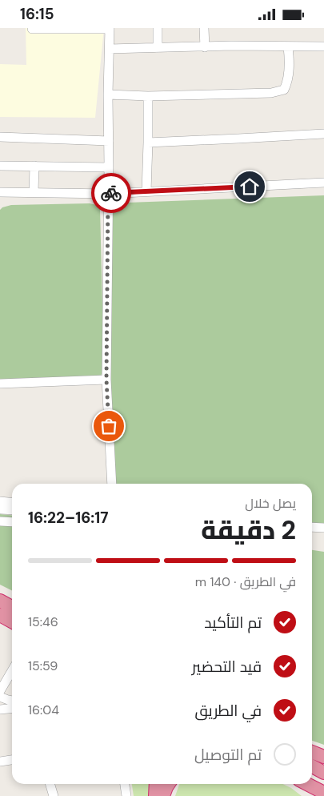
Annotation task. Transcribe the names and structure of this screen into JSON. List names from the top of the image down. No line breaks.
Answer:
{"page":{"status":"16:15","heading":["2 دقيقة","يصل خلال","16:17–16:22"],"bar":"في الطريق · 140 m","list":[["تم التأكيد","15:46"],["قيد التحضير","15:59"],["في الطريق","16:04"],"تم التوصيل"]}}
